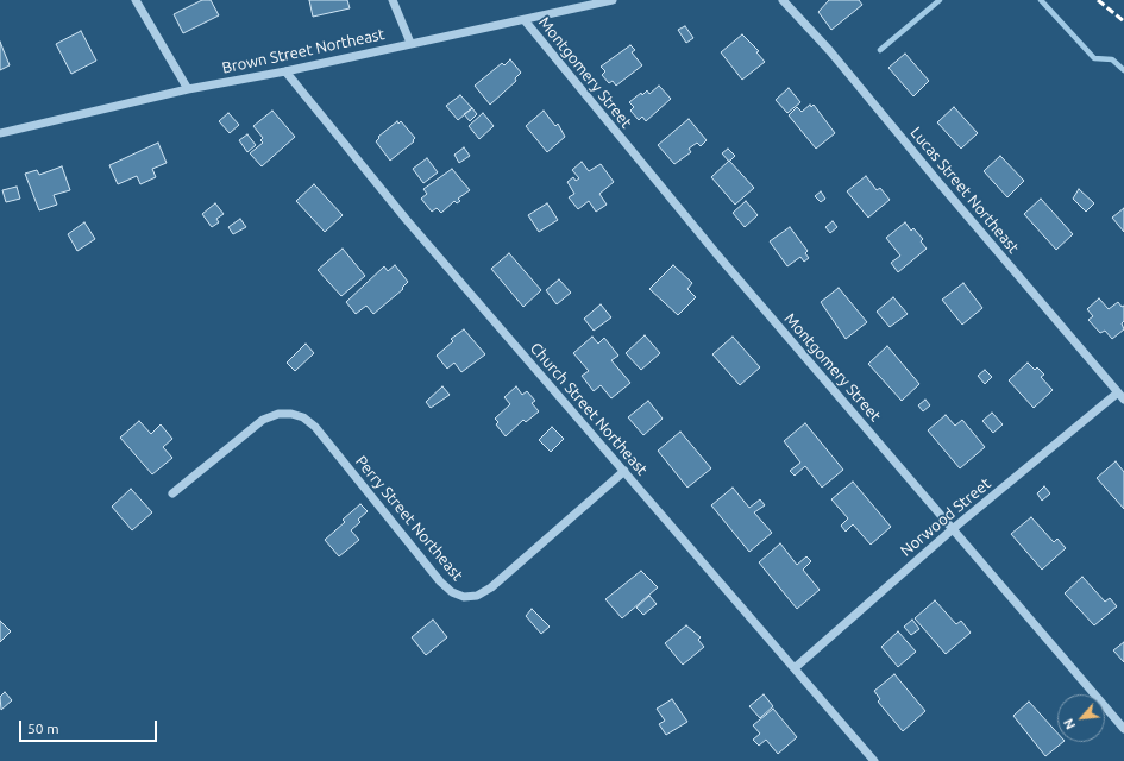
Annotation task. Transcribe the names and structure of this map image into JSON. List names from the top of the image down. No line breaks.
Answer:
{"streets":{"street":["Brown Street Northeast","Montgomery Street","Lucas Street Northeast","Church Street Northeast","Norwood Street","Perry Street Northeast"]},"crossings":[["Brown Street Northeast","Montgomery Street"],["Brown Street Northeast","Church Street Northeast"],["Montgomery Street","Norwood Street"],["Lucas Street Northeast","Norwood Street"],["Church Street Northeast","Norwood Street"],["Church Street Northeast","Perry Street Northeast"]],"scale_bar":"50 m","north":"bottom left"}
